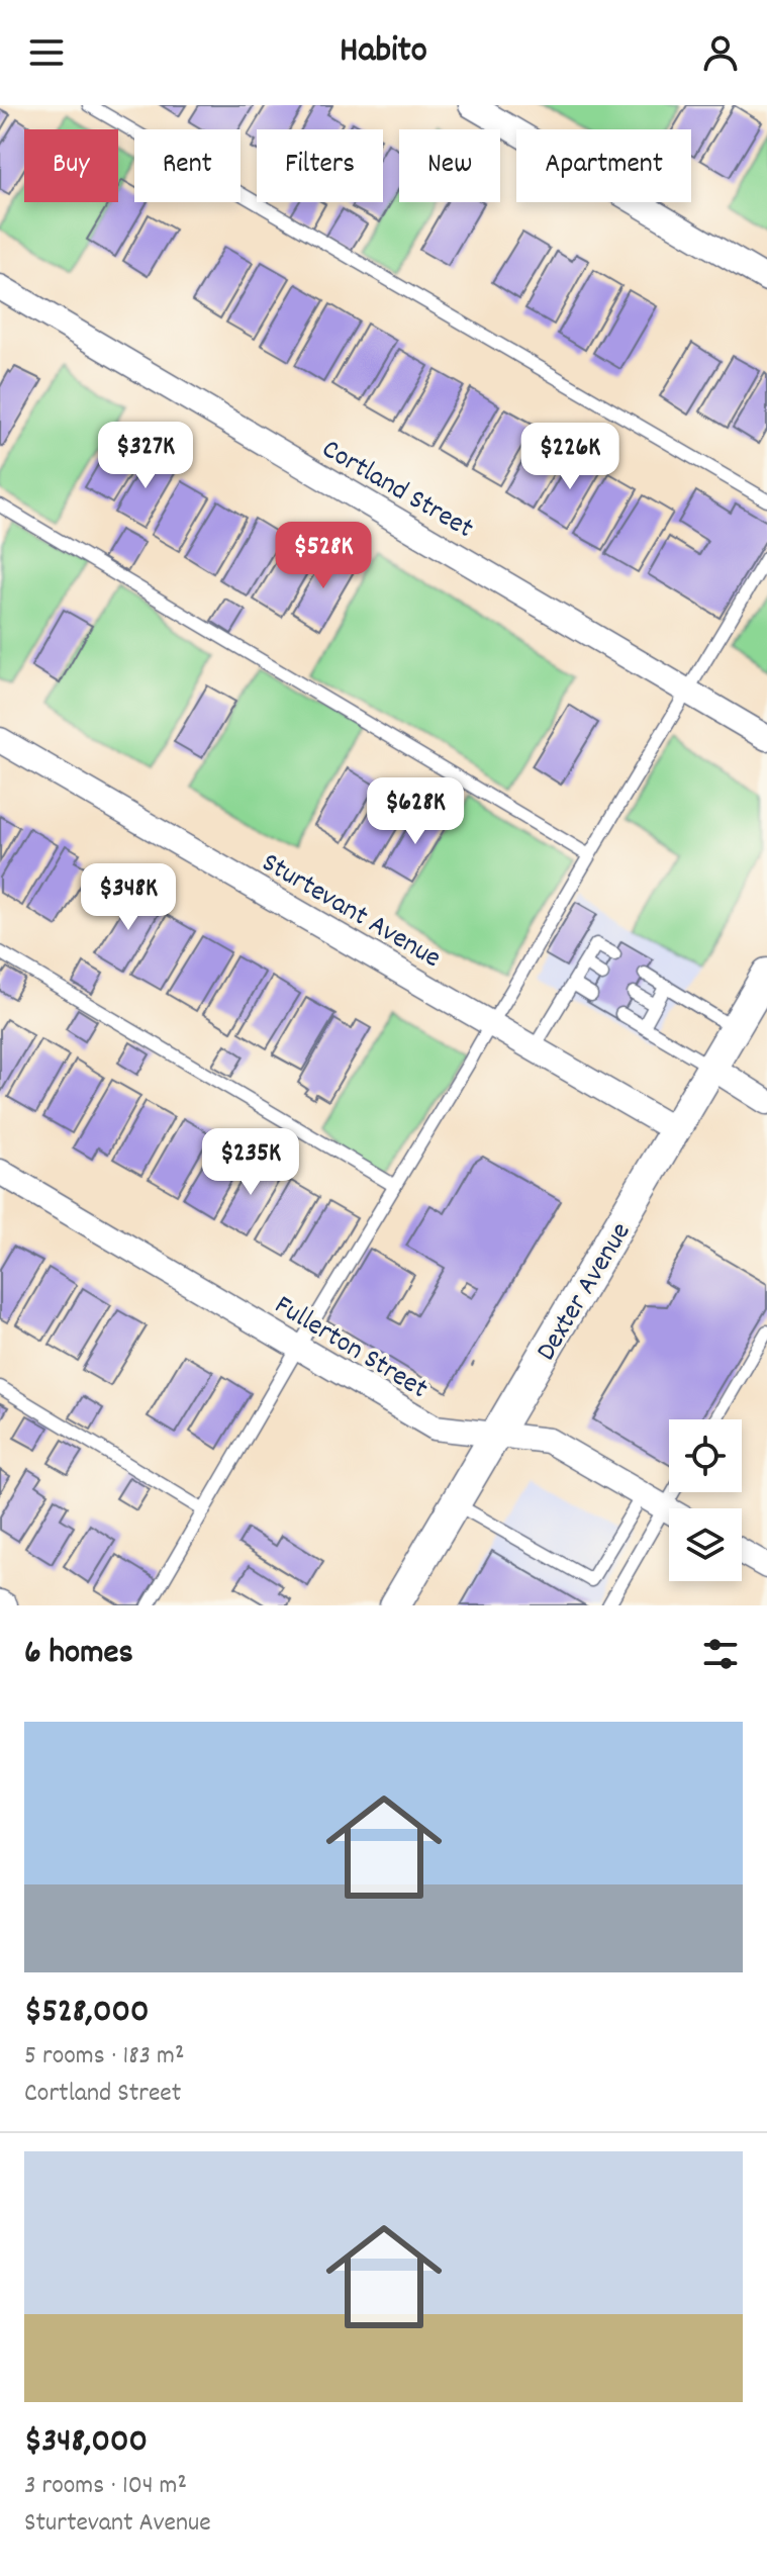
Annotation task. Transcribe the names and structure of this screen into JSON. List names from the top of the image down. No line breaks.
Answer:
{"streets":{"street":["Cortland Street","Sturtevant Avenue","Dexter Avenue","Fullerton Street"]},"crossings":[["Sturtevant Avenue","Dexter Avenue"],["Dexter Avenue","Fullerton Street"]],"page":{"header":"Habito","chip":["Buy","Rent","Filters","New","Apartment"],"price":["$327K","$226K","$528K","$628K","$348K","$235K"],"heading":"6 homes","list":[{"name":"$528,000","note":"5 rooms · 183 m² · Cortland Street"},{"name":"$348,000","note":"3 rooms · 104 m² · Sturtevant Avenue"}]}}
